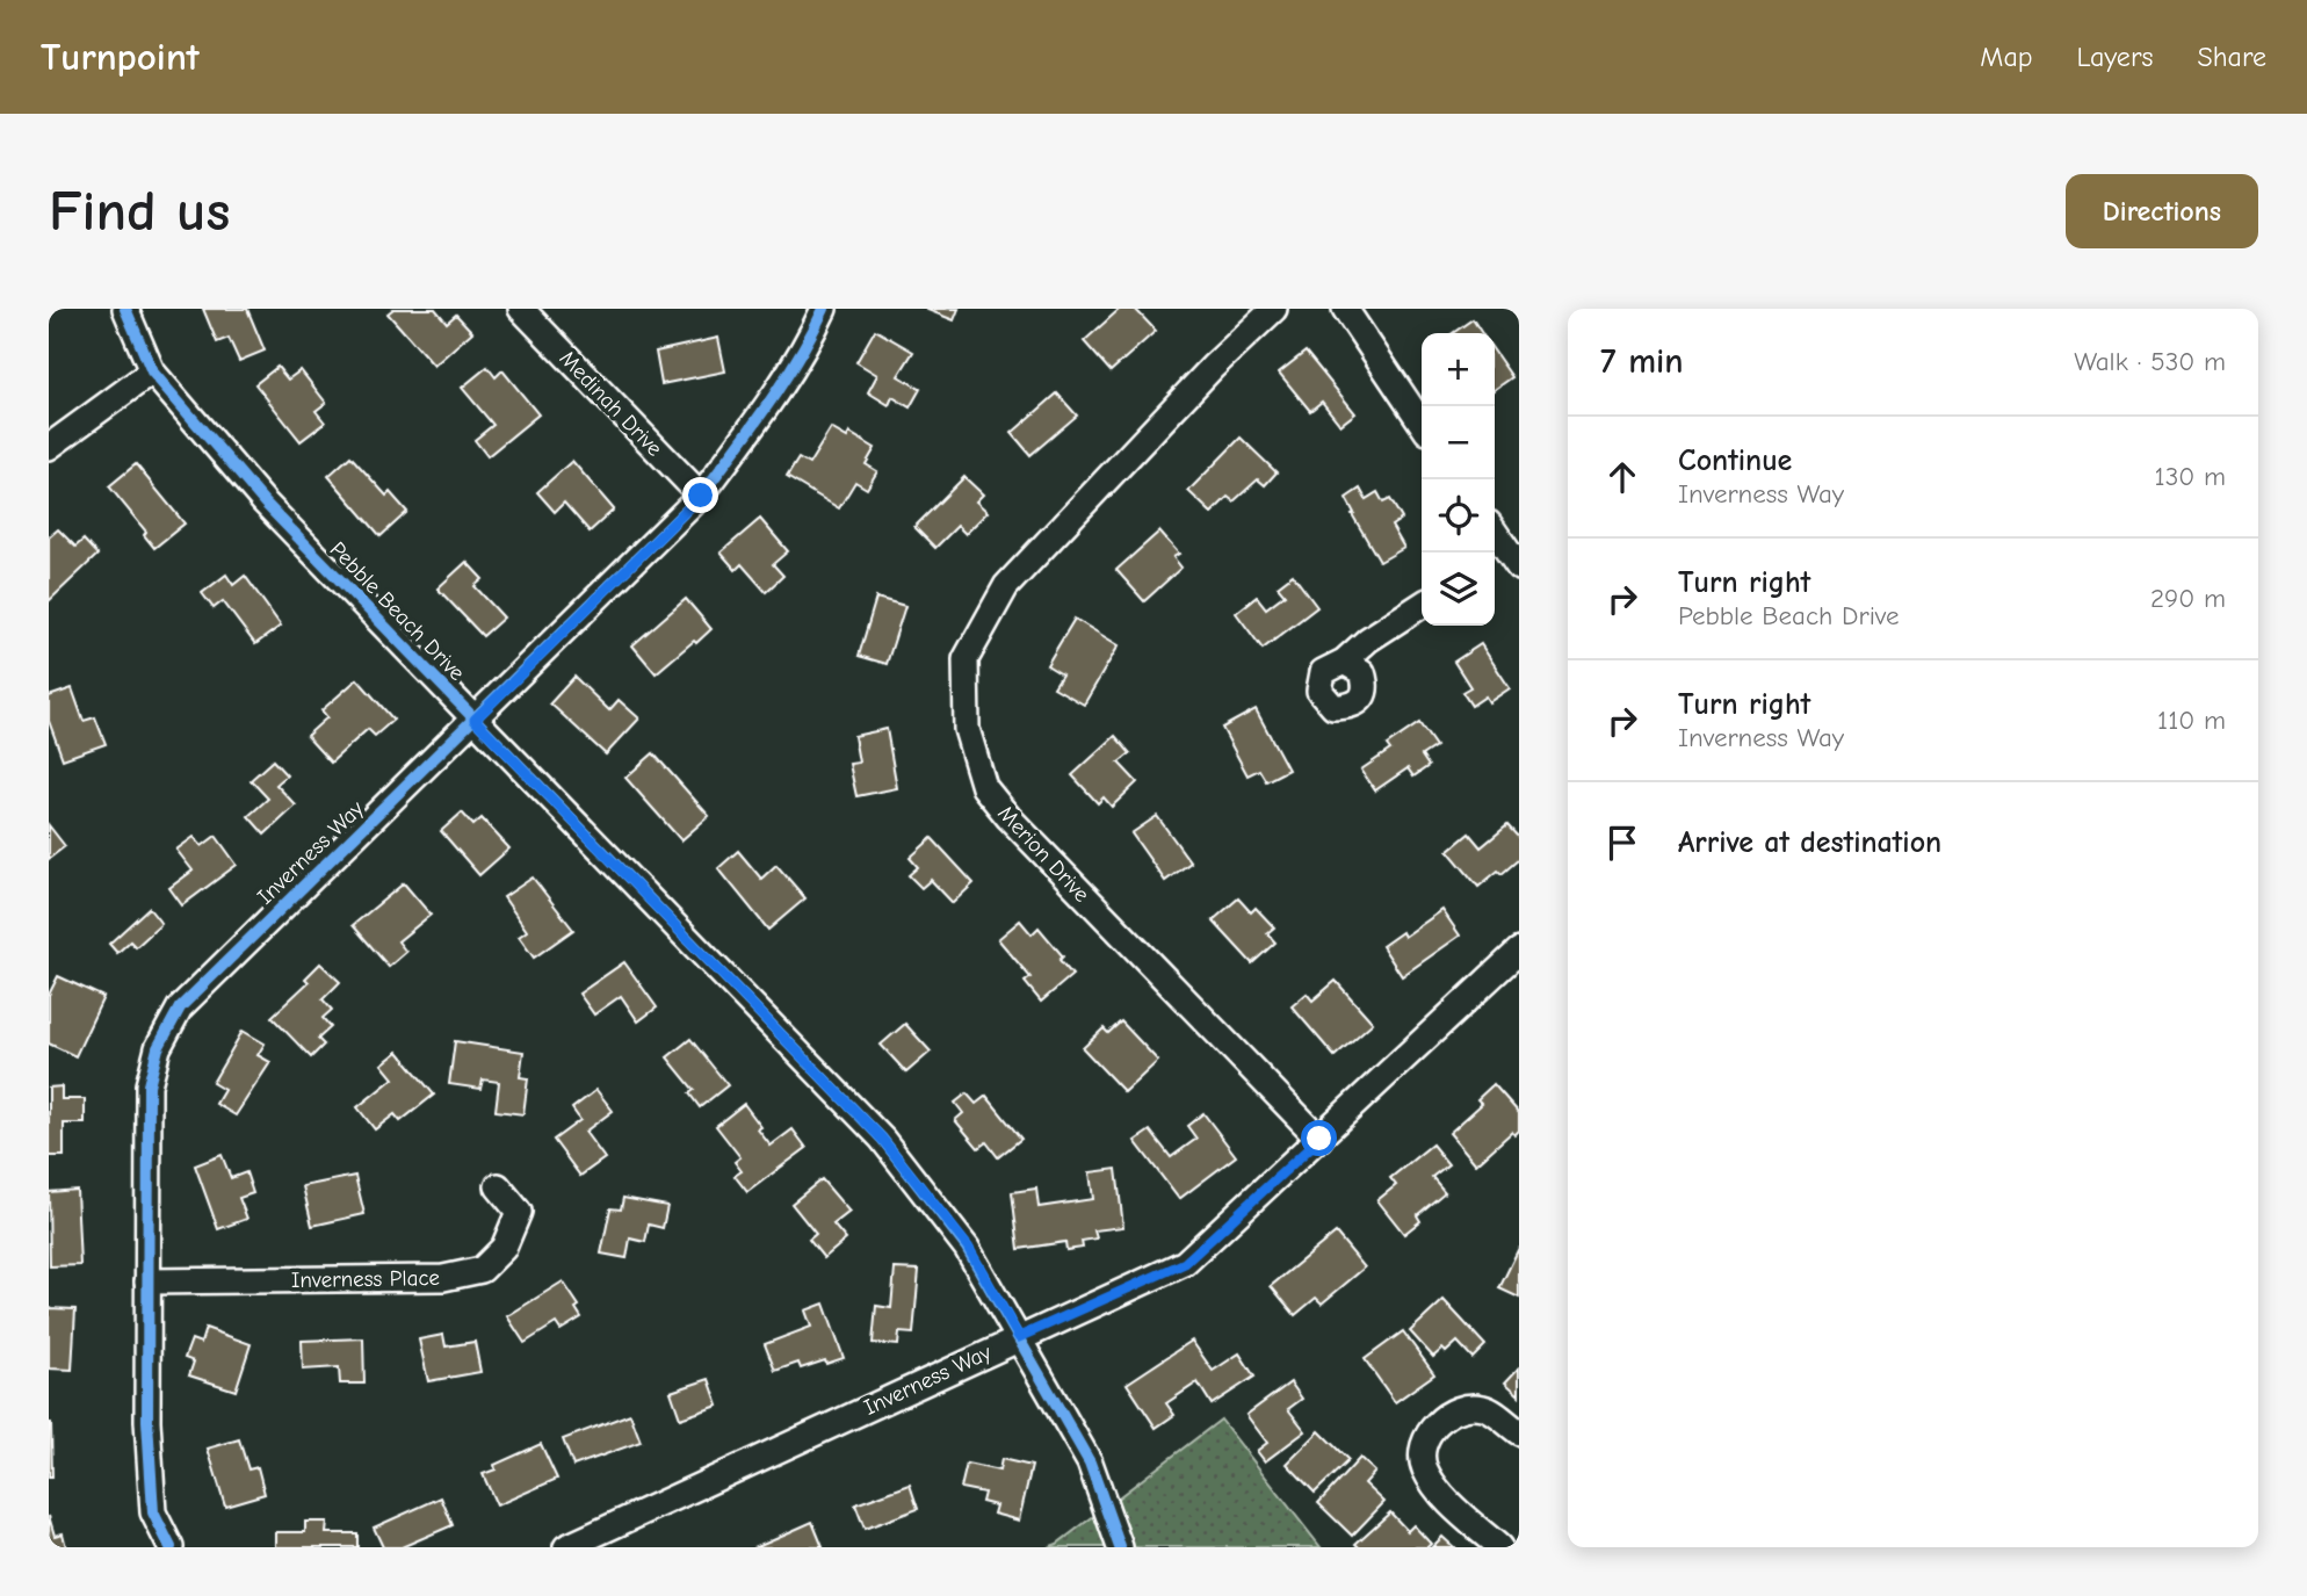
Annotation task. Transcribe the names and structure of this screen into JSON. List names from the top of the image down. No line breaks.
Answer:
{"streets":{"street":["Medinah Drive","Pebble Beach Drive","Inverness Way","Merion Drive","Inverness Place"]},"crossings":[["Medinah Drive","Inverness Way"],["Pebble Beach Drive","Inverness Way"],["Inverness Way","Merion Drive"],["Inverness Way","Inverness Place"]],"page":{"header":"Turnpoint","nav":["Map","Layers","Share"],"buttons":"Directions","title":"Find us","heading":["7 min","Walk · 530 m"],"map_buttons":["+","−"],"list":[["Continue","Inverness Way","130 m"],["Turn right","Pebble Beach Drive","290 m"],["Turn right","Inverness Way","110 m"],"Arrive at destination"]}}
